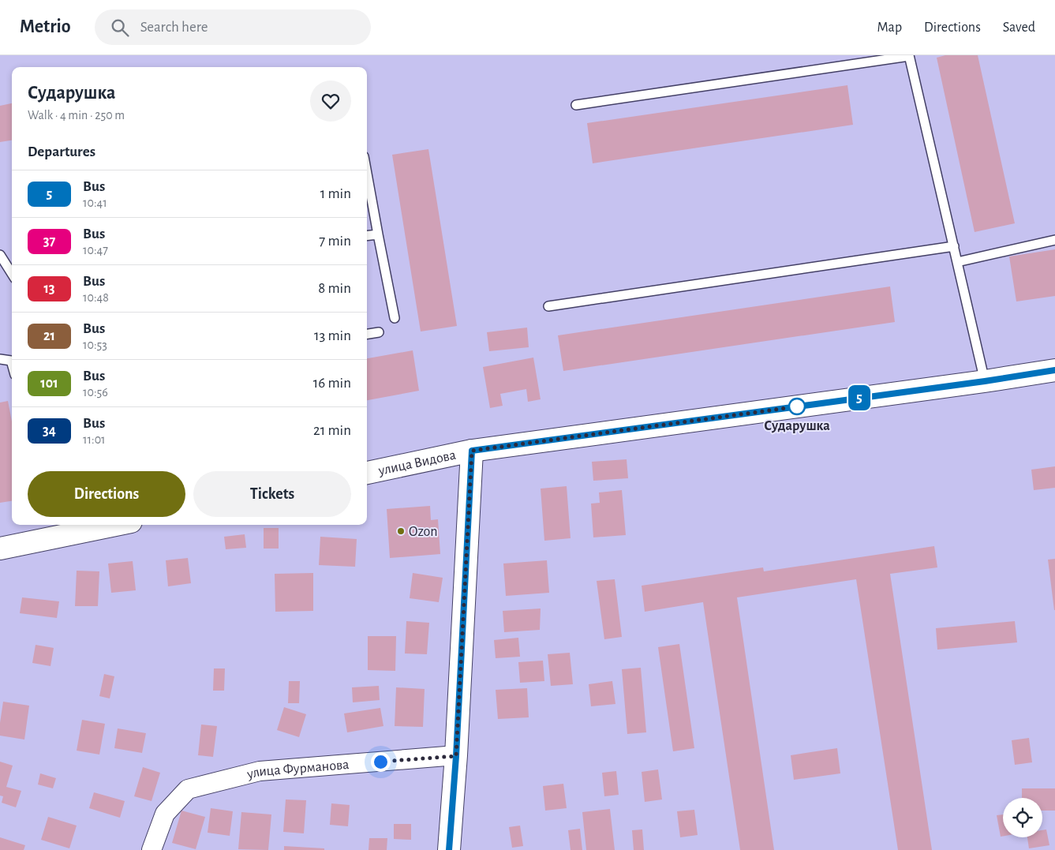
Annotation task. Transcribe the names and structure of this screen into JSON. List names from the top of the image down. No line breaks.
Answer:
{"streets":{"street":["улица Видова","улица Фурманова"]},"places":["Сударушка","Ozon"],"lines":["bus line 5"],"page":{"header":"Metrio","search":"Search here","nav":["Map","Directions","Saved"],"on_map":"5","heading":[["Сударушка","Walk · 4 min · 250 m"],"Departures"],"list":[{"mark":"5","name":"Bus","note":"10:41","value":"1 min"},{"mark":"37","name":"Bus","note":"10:47","value":"7 min"},{"mark":"13","name":"Bus","note":"10:48","value":"8 min"},{"mark":"21","name":"Bus","note":"10:53","value":"13 min"},{"mark":"101","name":"Bus","note":"10:56","value":"16 min"},{"mark":"34","name":"Bus","note":"11:01","value":"21 min"}],"buttons":["Directions","Tickets"]}}
